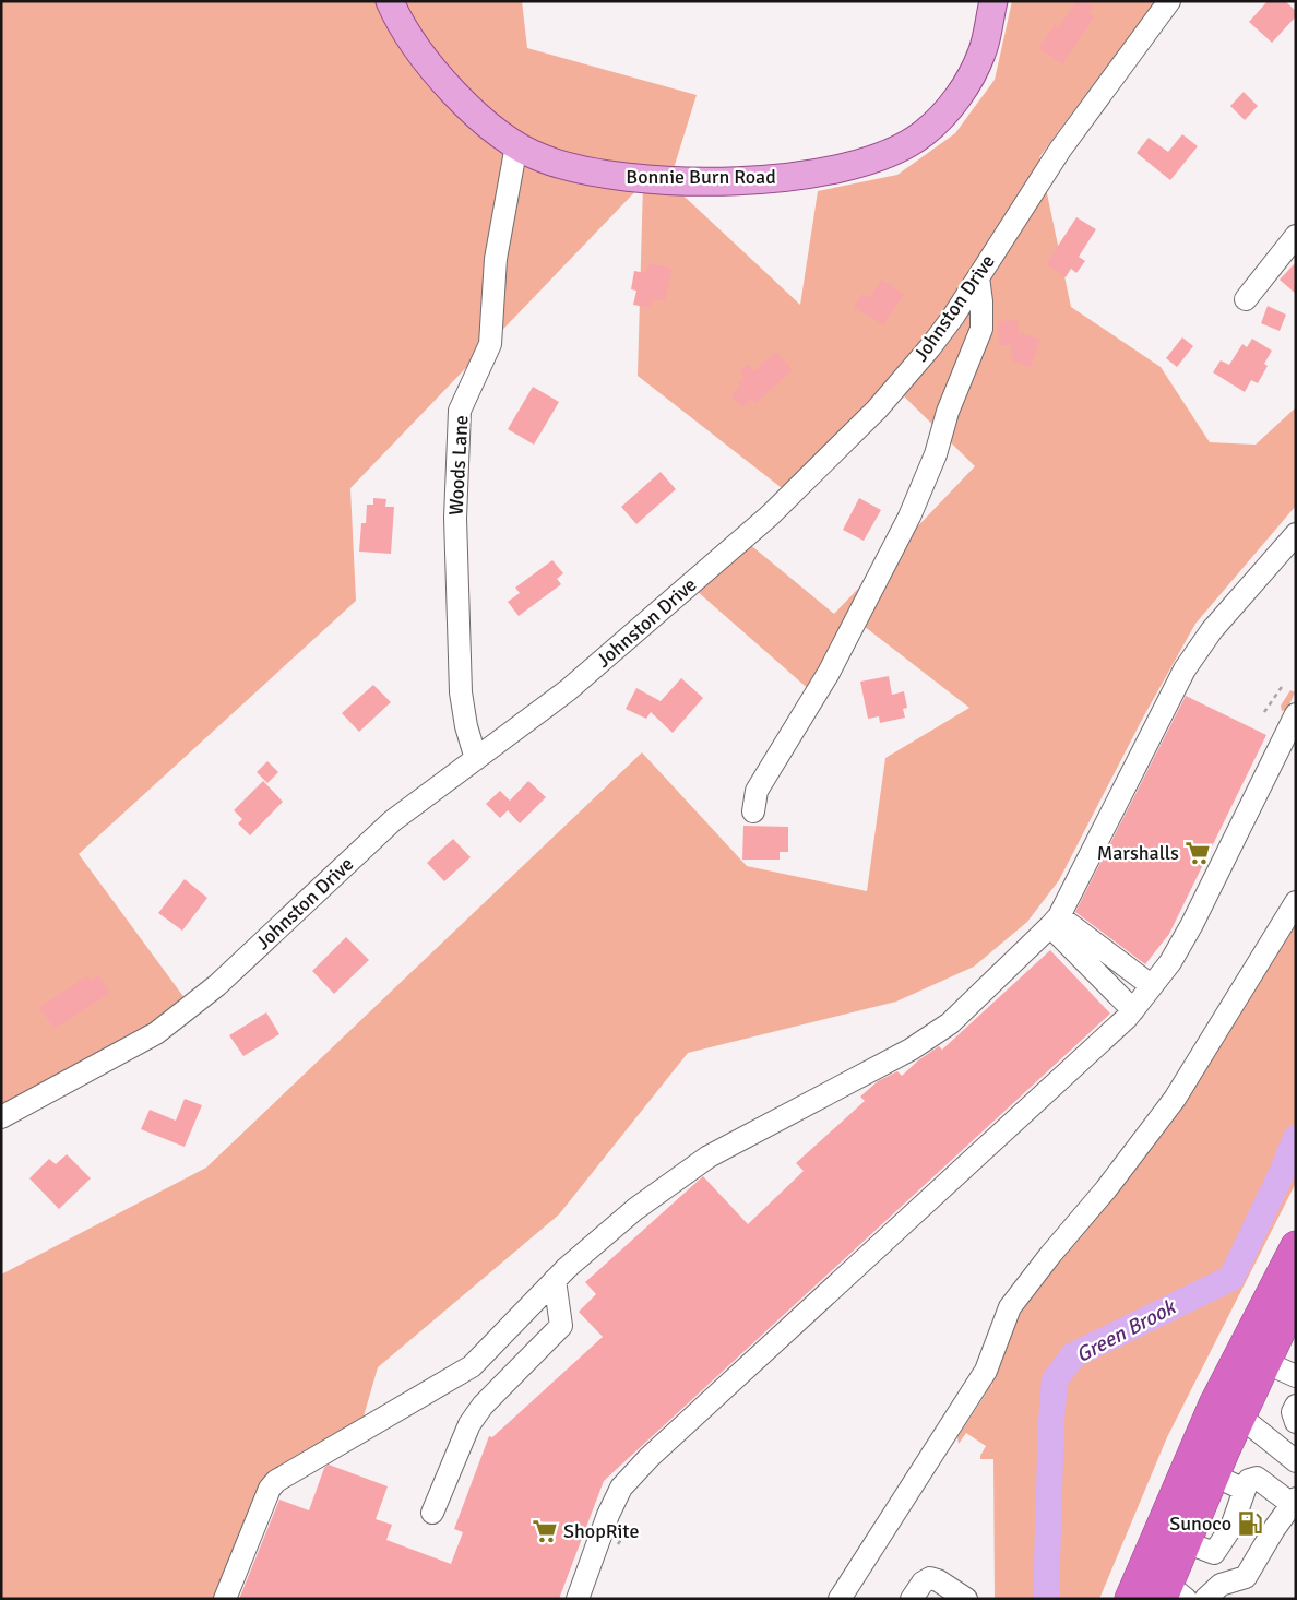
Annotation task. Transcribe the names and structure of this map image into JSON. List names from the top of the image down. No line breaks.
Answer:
{"streets":{"main road":["Bonnie Burn Road"],"street":["Johnston Drive","Woods Lane"]},"crossings":[["Bonnie Burn Road","Woods Lane"],["Johnston Drive","Woods Lane"]],"water":["Green Brook"],"places":{"supermarket":["Marshalls","ShopRite"],"fuel station":["Sunoco"]}}
